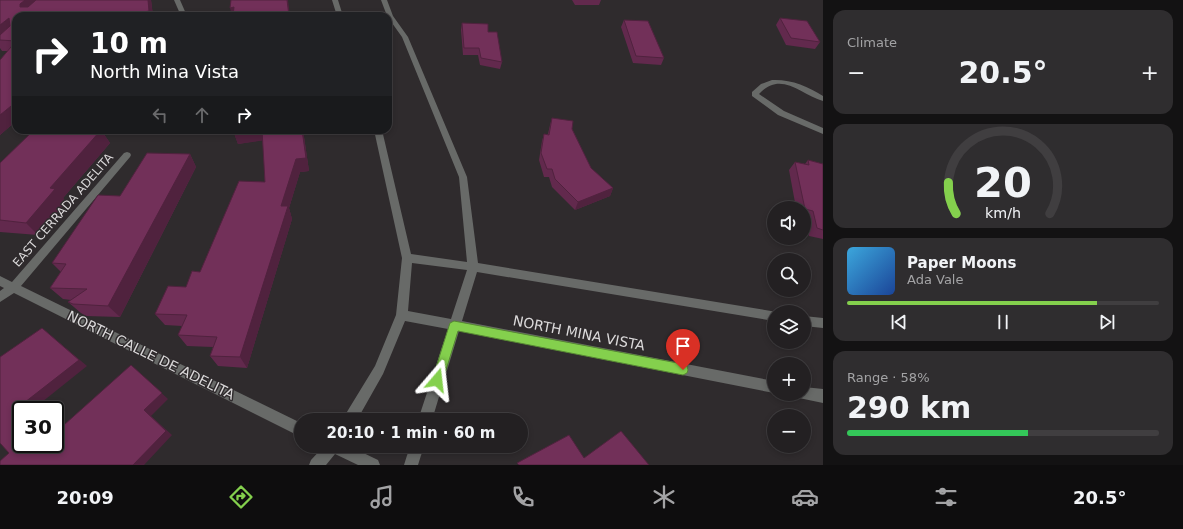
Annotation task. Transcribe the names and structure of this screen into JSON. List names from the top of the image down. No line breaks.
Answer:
{"streets":{"street":["EAST CERRADA ADELITA","NORTH MINA VISTA","NORTH CALLE DE ADELITA"]},"crossings":[["EAST CERRADA ADELITA","NORTH CALLE DE ADELITA"]],"page":{"tile":["Climate",["Range · 58%","290 km"]],"turn":["10 m","North Mina Vista"],"heat":["−","20.5°","+"],"map_buttons":["+","−"],"song":["Paper Moons","Ada Vale"],"limit":"30","trip":"20:10 · 1 min · 60 m","tabs":["20:09","20.5°"],"gauge":["20","km/h"]}}
